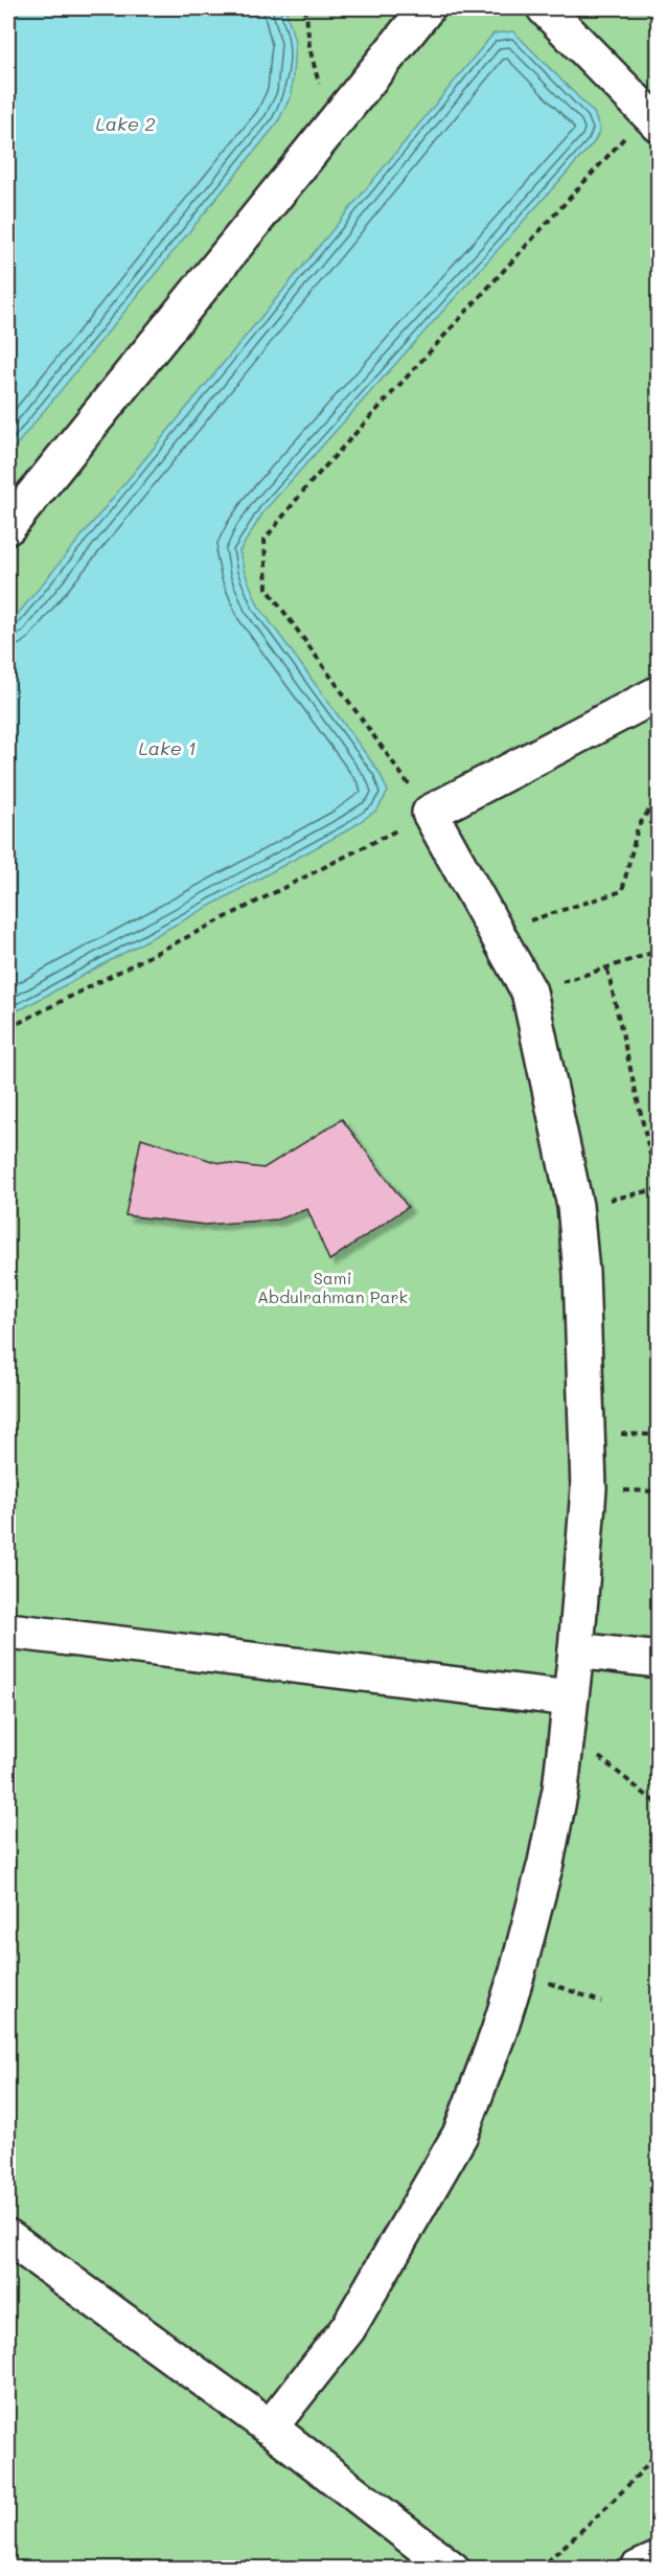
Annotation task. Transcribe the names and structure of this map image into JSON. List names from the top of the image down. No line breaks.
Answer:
{"water":["Lake 2","Lake 1"],"parks":["Sami Abdulrahman Park"]}
